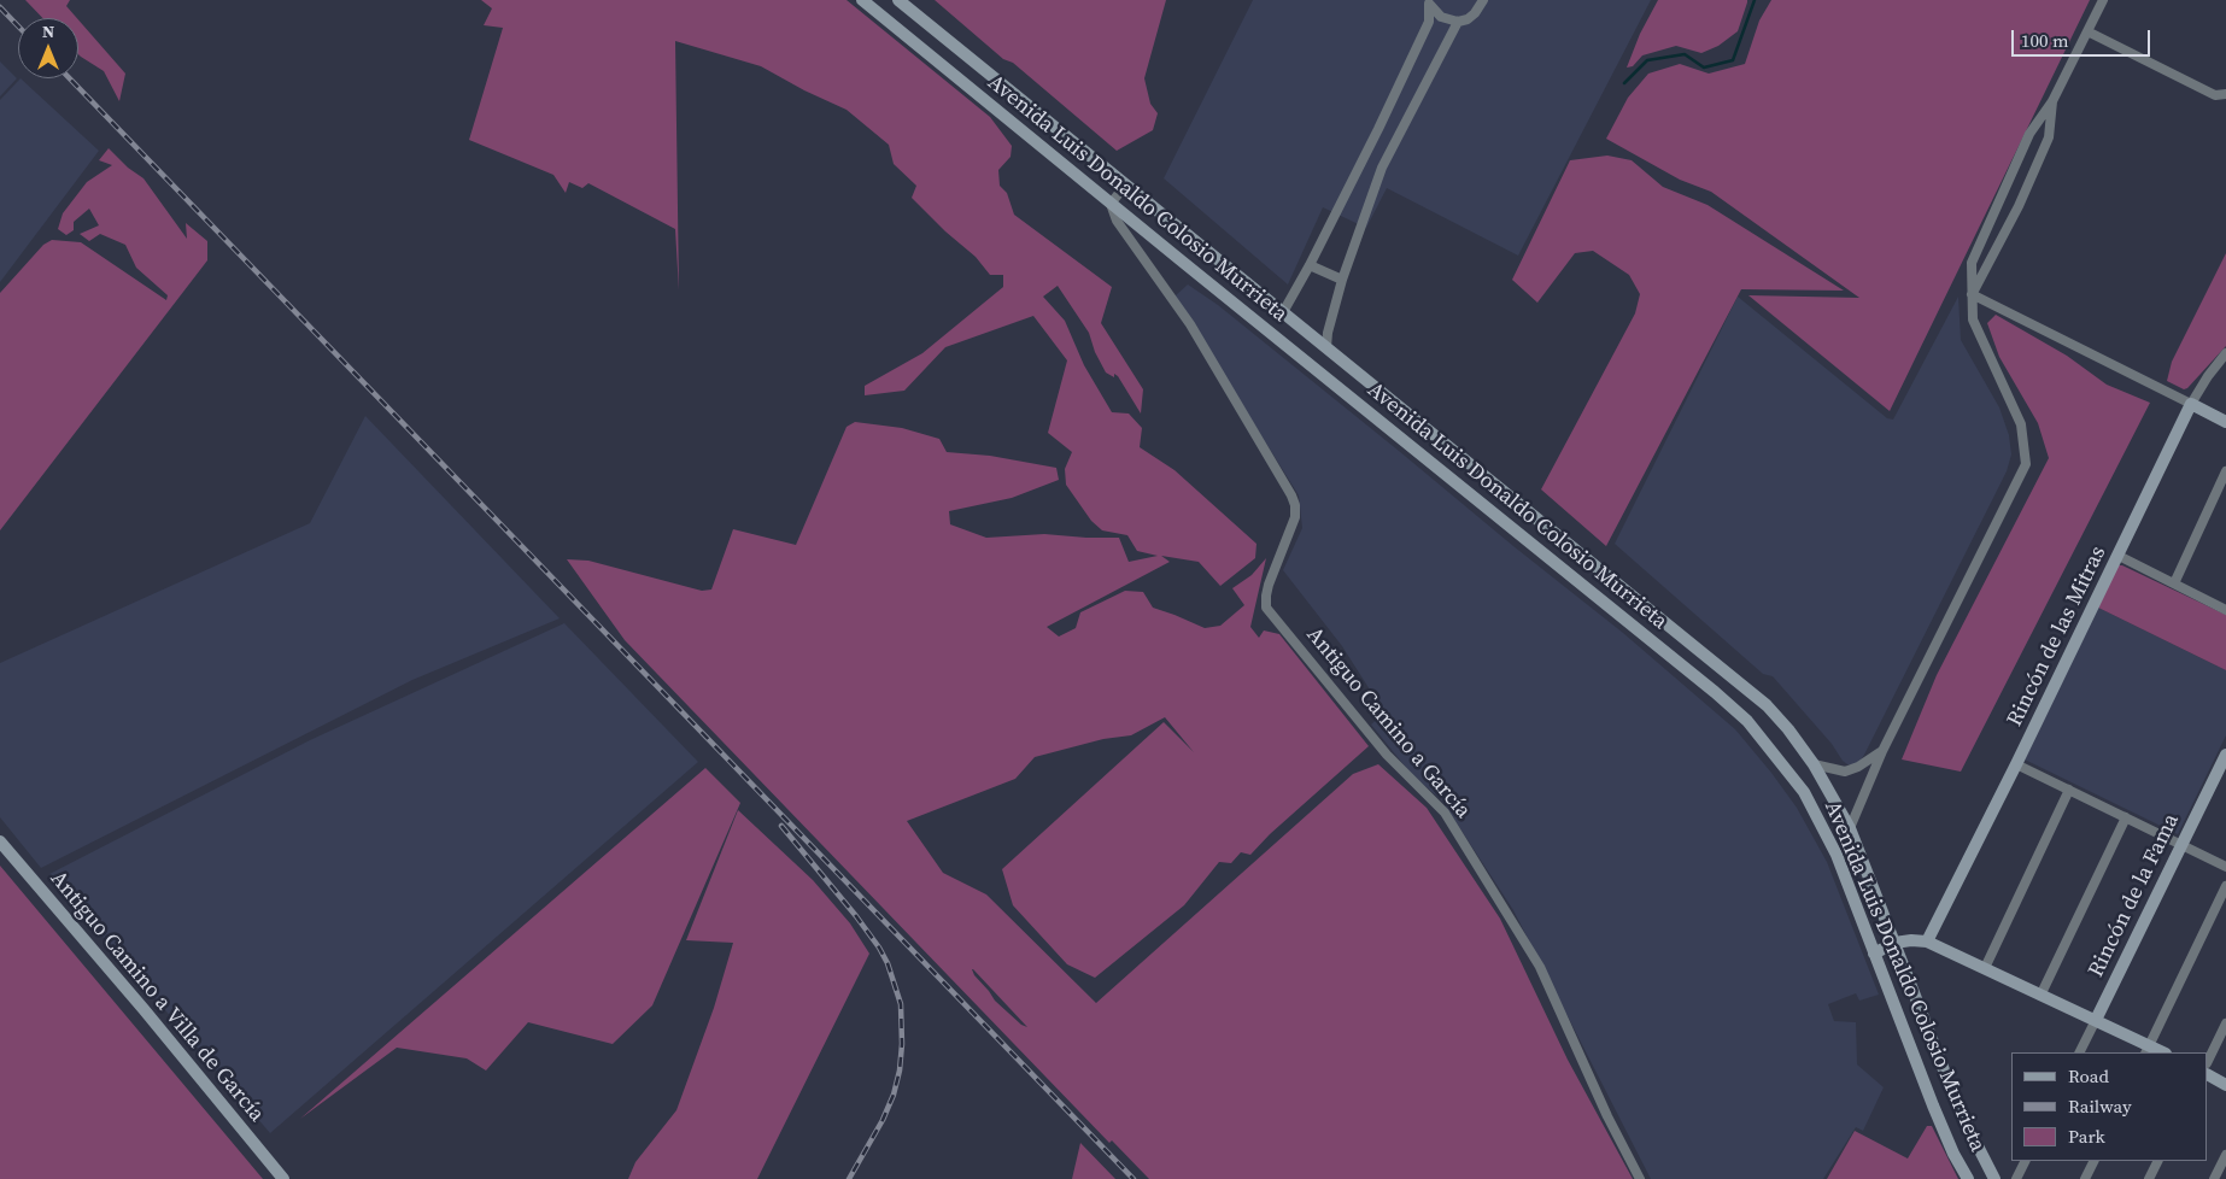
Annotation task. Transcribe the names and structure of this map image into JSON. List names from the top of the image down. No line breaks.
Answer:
{"streets":{"main road":["Avenida Luis Donaldo Colosio Murrieta","Rincón de las Mitras","Rincón de la Fama","Antiguo Camino a Villa de García"],"street":["Antiguo Camino a García"]},"crossings":[["Avenida Luis Donaldo Colosio Murrieta","Antiguo Camino a García"]],"legend":["Road","Railway","Park"],"scale_bar":"100 m","north":"top"}
